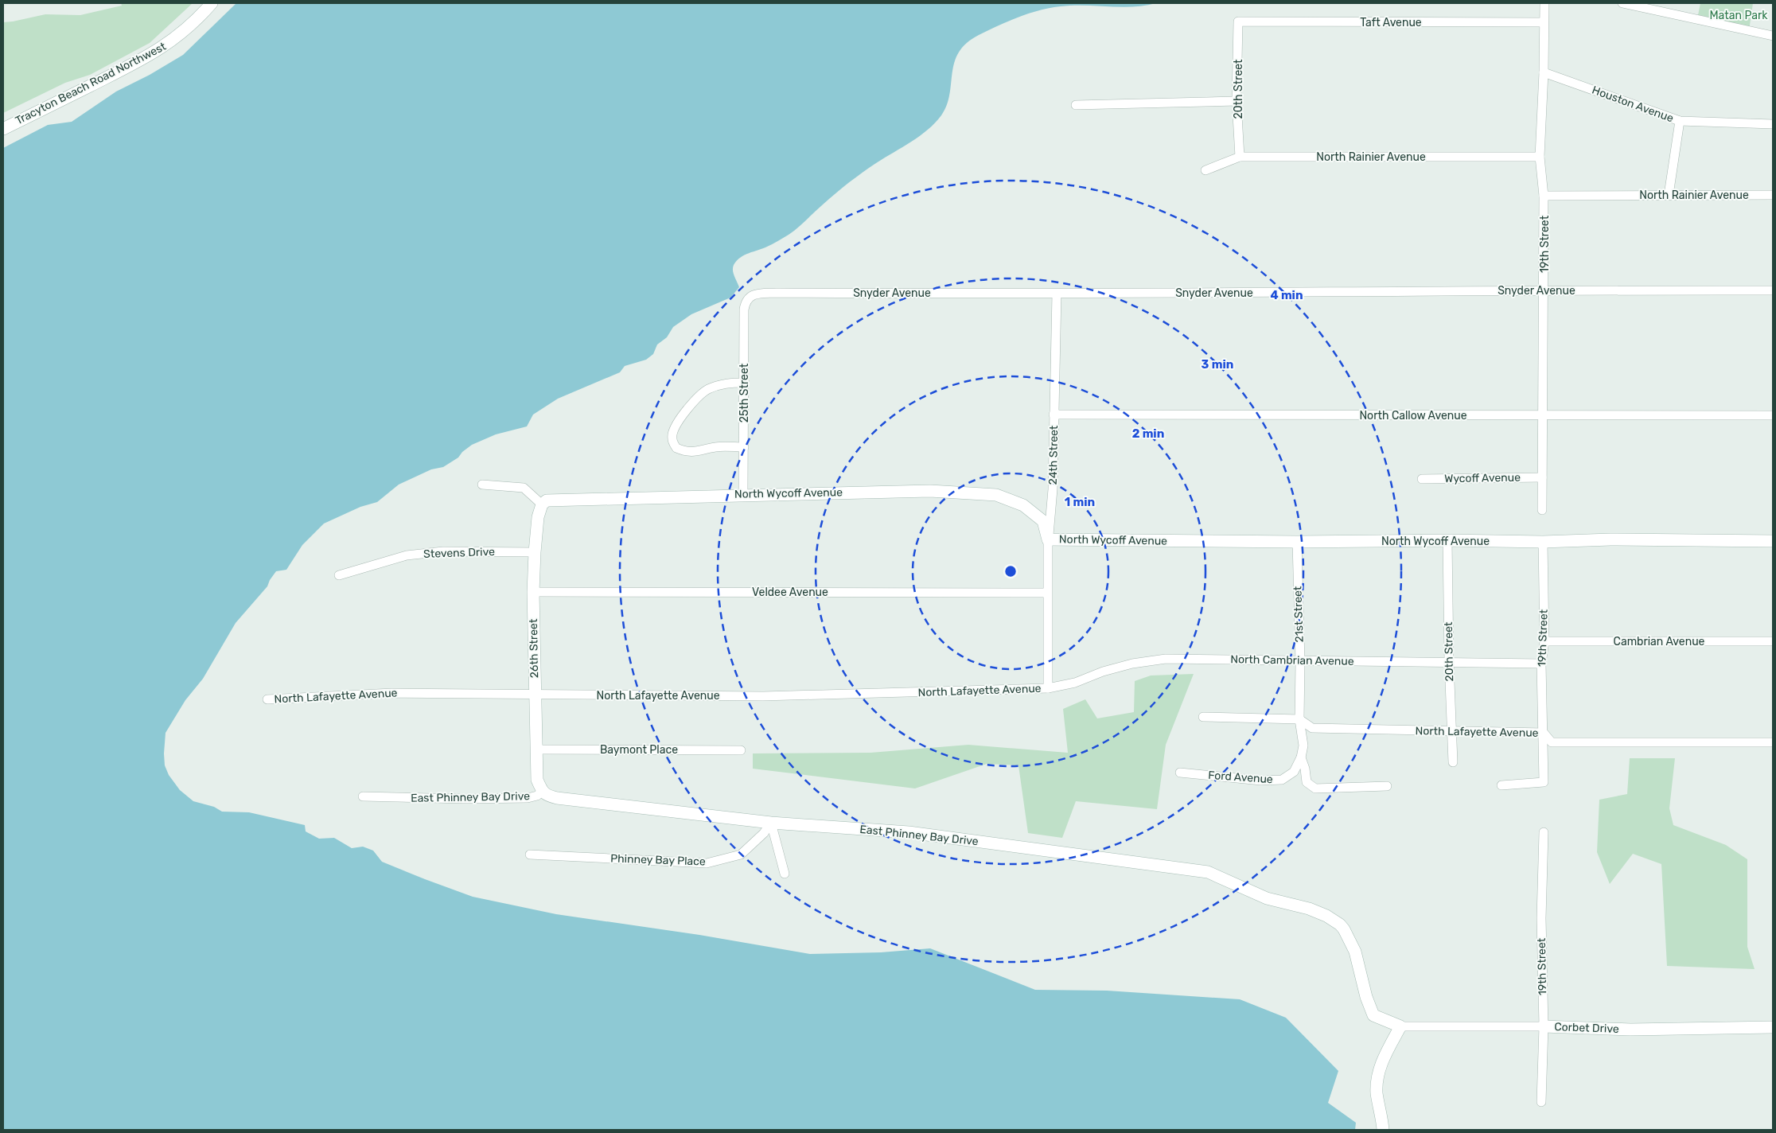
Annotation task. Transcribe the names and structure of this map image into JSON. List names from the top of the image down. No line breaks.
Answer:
{"streets":{"street":["Taft Avenue","Tracyton Beach Road Northwest","20th Street","Houston Avenue","North Rainier Avenue","19th Street","Snyder Avenue","25th Street","North Callow Avenue","24th Street","Wycoff Avenue","North Wycoff Avenue","Stevens Drive","Veldee Avenue","21st Street","Cambrian Avenue","26th Street","North Cambrian Avenue","North Lafayette Avenue","Baymont Place","Ford Avenue","East Phinney Bay Drive","Phinney Bay Place","Corbet Drive"]},"crossings":[["Taft Avenue","20th Street"],["Taft Avenue","19th Street"],["20th Street","North Rainier Avenue"],["20th Street","North Wycoff Avenue"],["20th Street","North Cambrian Avenue"],["20th Street","North Lafayette Avenue"],["Houston Avenue","19th Street"],["North Rainier Avenue","19th Street"],["19th Street","Snyder Avenue"],["19th Street","North Callow Avenue"],["19th Street","Wycoff Avenue"],["19th Street","North Wycoff Avenue"],["19th Street","Cambrian Avenue"],["19th Street","North Cambrian Avenue"],["19th Street","North Lafayette Avenue"],["19th Street","Corbet Drive"],["Snyder Avenue","25th Street"],["Snyder Avenue","24th Street"],["25th Street","North Wycoff Avenue"],["North Callow Avenue","24th Street"],["24th Street","North Wycoff Avenue"],["24th Street","Veldee Avenue"],["24th Street","North Cambrian Avenue"],["24th Street","North Lafayette Avenue"],["North Wycoff Avenue","21st Street"],["North Wycoff Avenue","26th Street"],["Stevens Drive","26th Street"],["Veldee Avenue","26th Street"],["21st Street","North Cambrian Avenue"],["21st Street","North Lafayette Avenue"],["21st Street","Ford Avenue"],["26th Street","North Lafayette Avenue"],["26th Street","Baymont Place"],["26th Street","East Phinney Bay Drive"],["North Cambrian Avenue","North Lafayette Avenue"],["East Phinney Bay Drive","Phinney Bay Place"],["East Phinney Bay Drive","Corbet Drive"]],"parks":["Matan Park"],"rings":["4 min","3 min","2 min","1 min"]}
